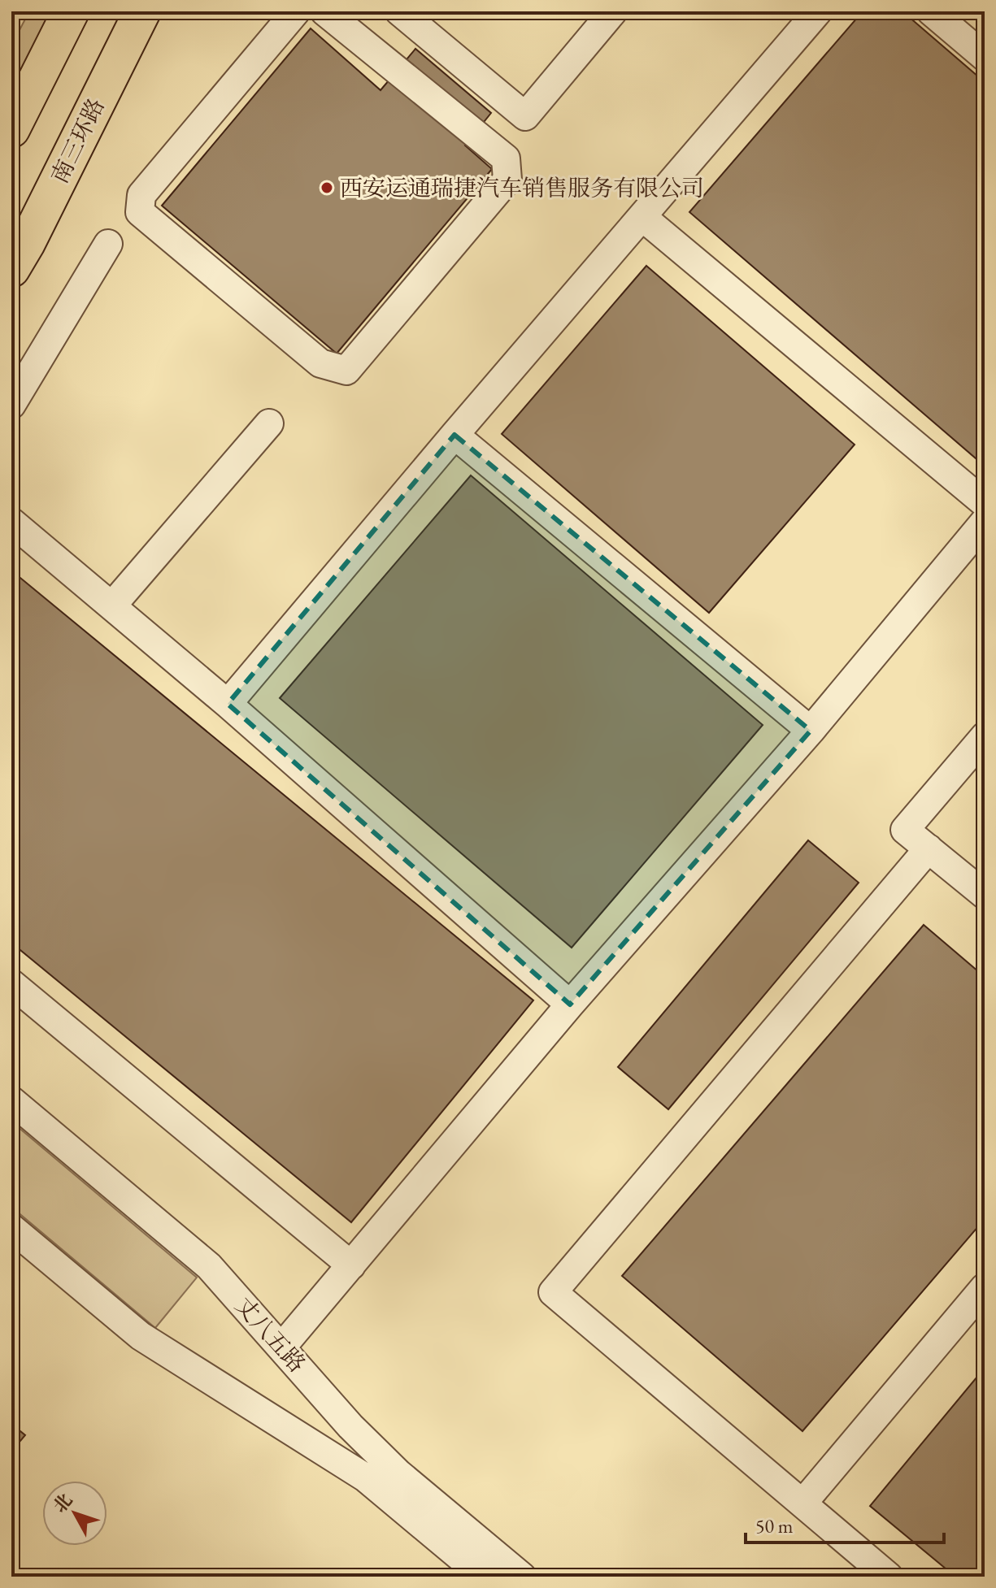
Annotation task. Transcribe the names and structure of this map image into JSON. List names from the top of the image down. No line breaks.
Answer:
{"streets":{"highway":["南三环路"],"street":["丈八五路"]},"places":["西安运通瑞捷汽车销售服务有限公司"],"scale_bar":"50 m","north":"top left"}
